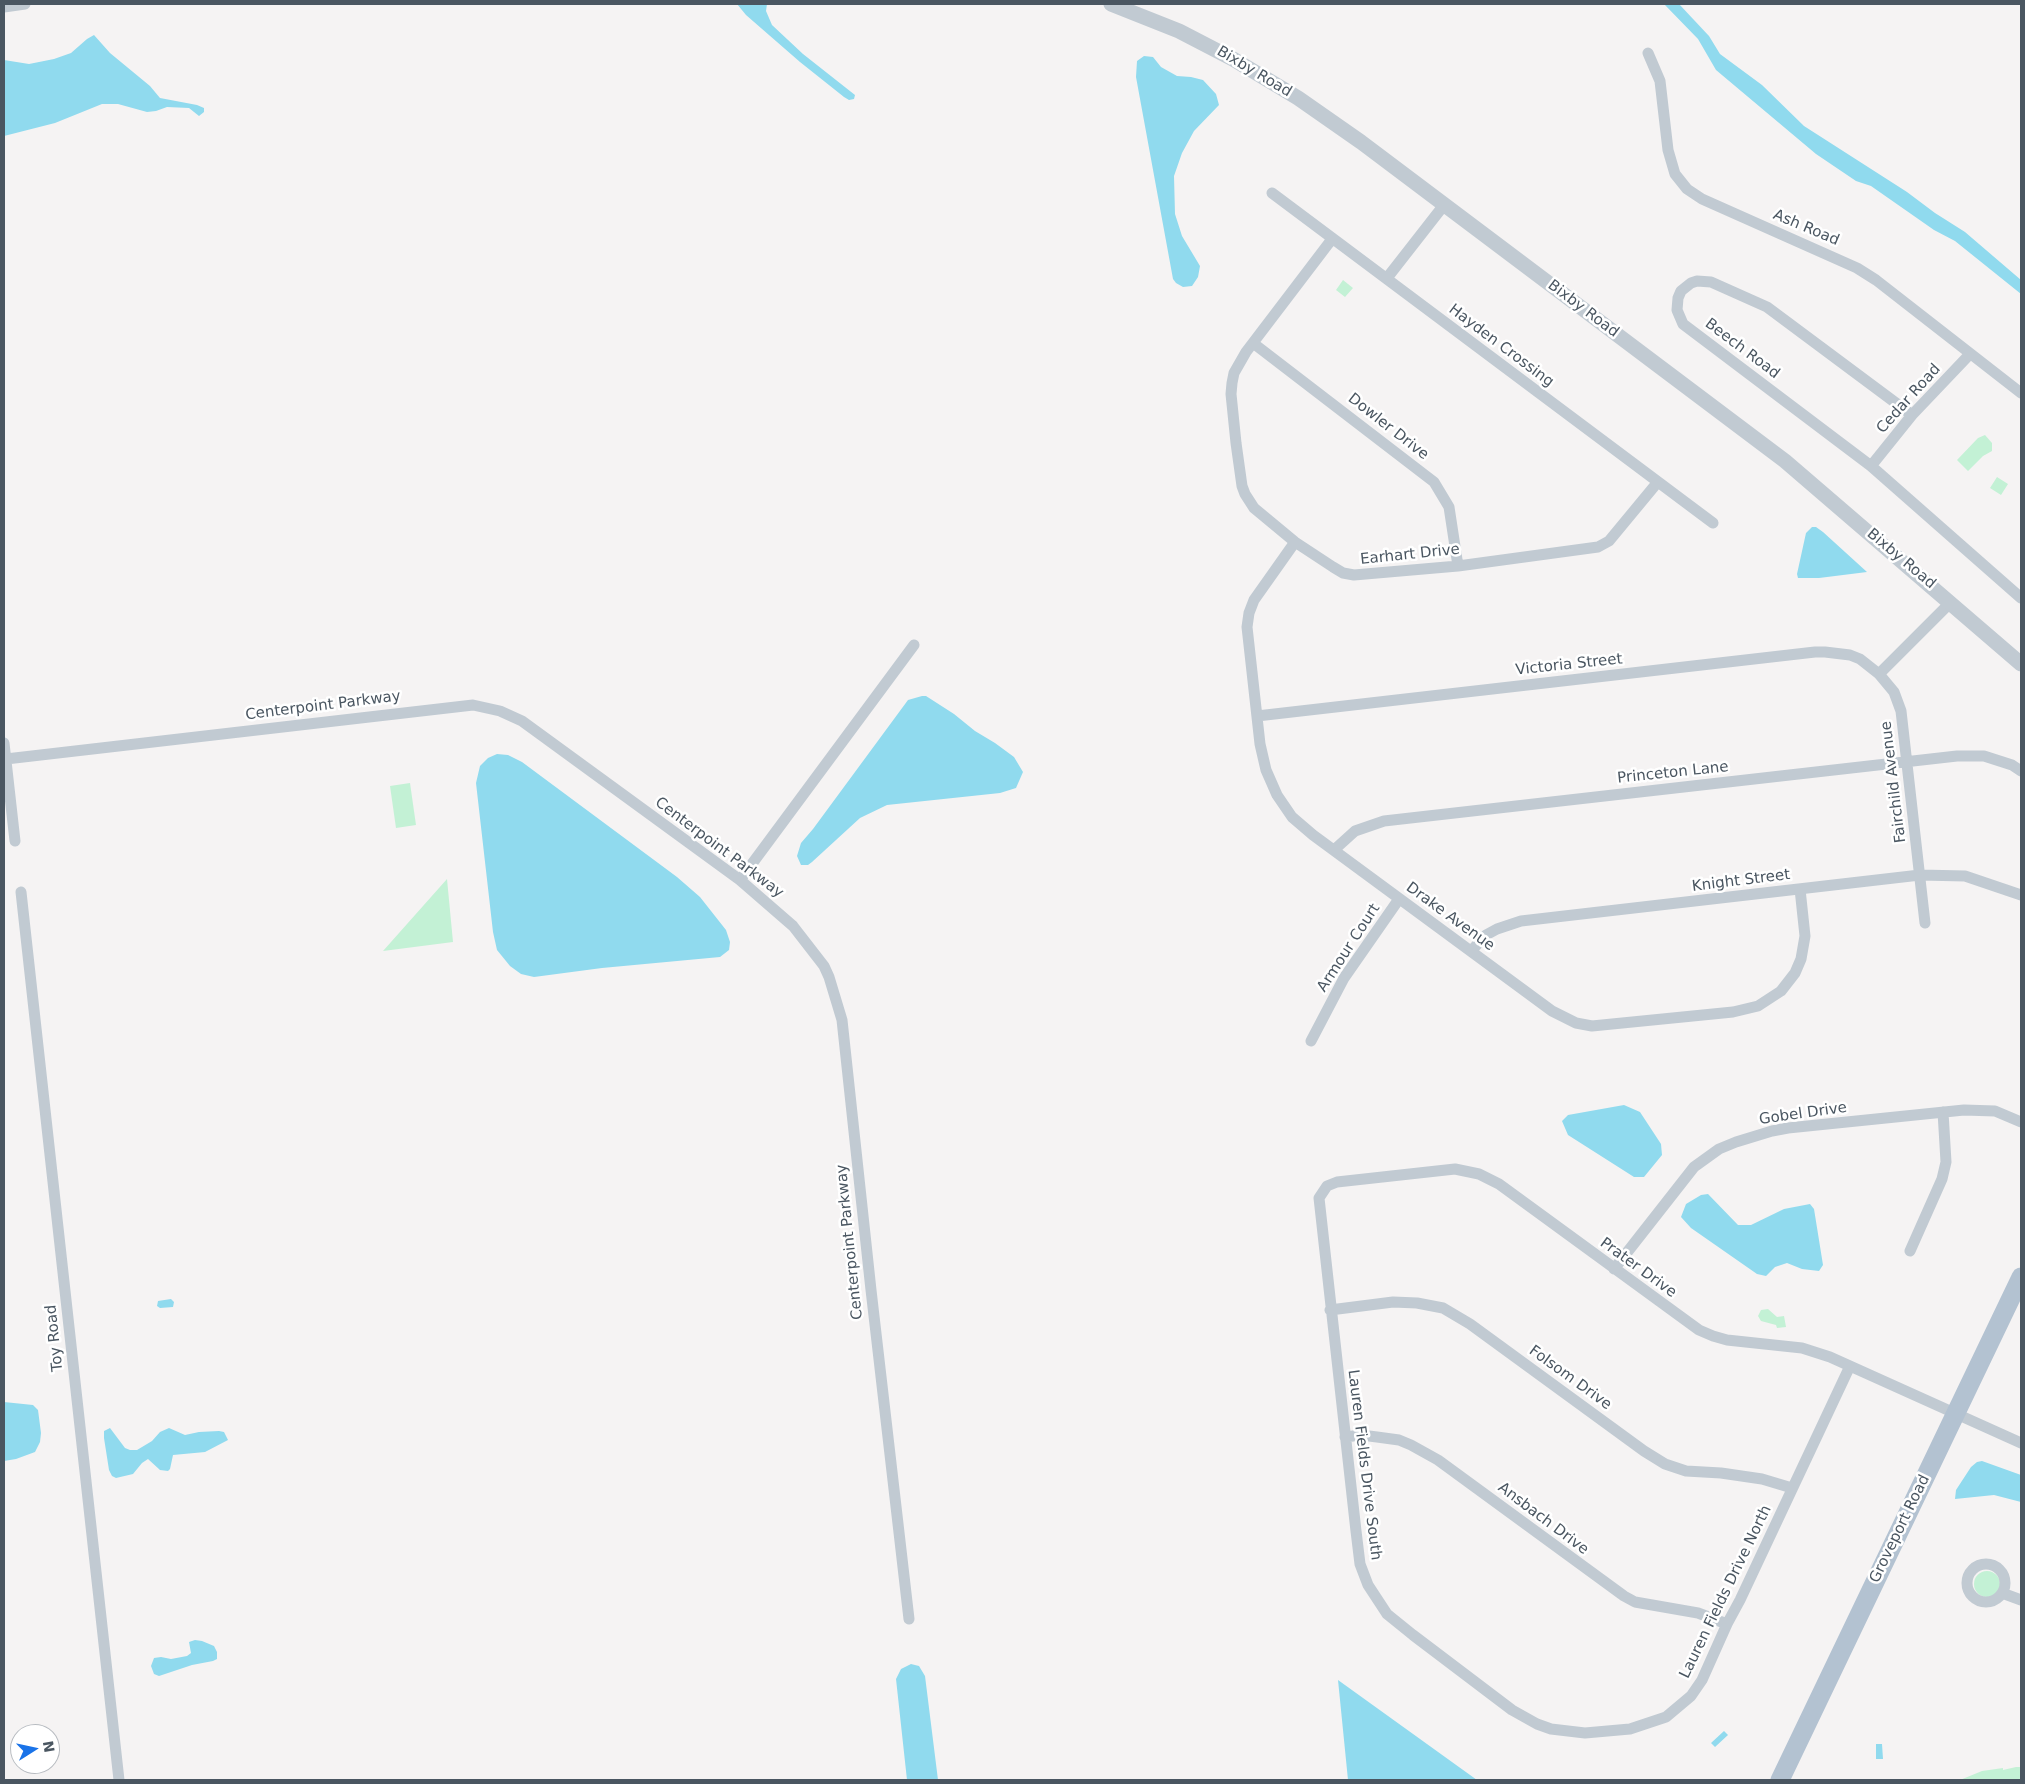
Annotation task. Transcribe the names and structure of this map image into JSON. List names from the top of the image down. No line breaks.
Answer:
{"streets":{"main road":["Groveport Road"],"street":["Bixby Road","Ash Road","Hayden Crossing","Beech Road","Cedar Road","Dowler Drive","Earhart Drive","Victoria Street","Centerpoint Parkway","Princeton Lane","Fairchild Avenue","Knight Street","Drake Avenue","Armour Court","Gobel Drive","Prater Drive","Toy Road","Folsom Drive","Lauren Fields Drive South","Ansbach Drive","Lauren Fields Drive North"]},"crossings":[["Ash Road","Cedar Road"],["Hayden Crossing","Earhart Drive"],["Beech Road","Cedar Road"],["Dowler Drive","Earhart Drive"],["Earhart Drive","Drake Avenue"],["Victoria Street","Fairchild Avenue"],["Victoria Street","Drake Avenue"],["Princeton Lane","Fairchild Avenue"],["Princeton Lane","Drake Avenue"],["Fairchild Avenue","Knight Street"],["Knight Street","Drake Avenue"],["Drake Avenue","Armour Court"],["Gobel Drive","Prater Drive"],["Prater Drive","Lauren Fields Drive South"],["Prater Drive","Groveport Road"],["Prater Drive","Lauren Fields Drive North"],["Folsom Drive","Lauren Fields Drive South"],["Folsom Drive","Lauren Fields Drive North"],["Lauren Fields Drive South","Ansbach Drive"],["Lauren Fields Drive South","Lauren Fields Drive North"],["Ansbach Drive","Lauren Fields Drive North"]],"north":"right"}
